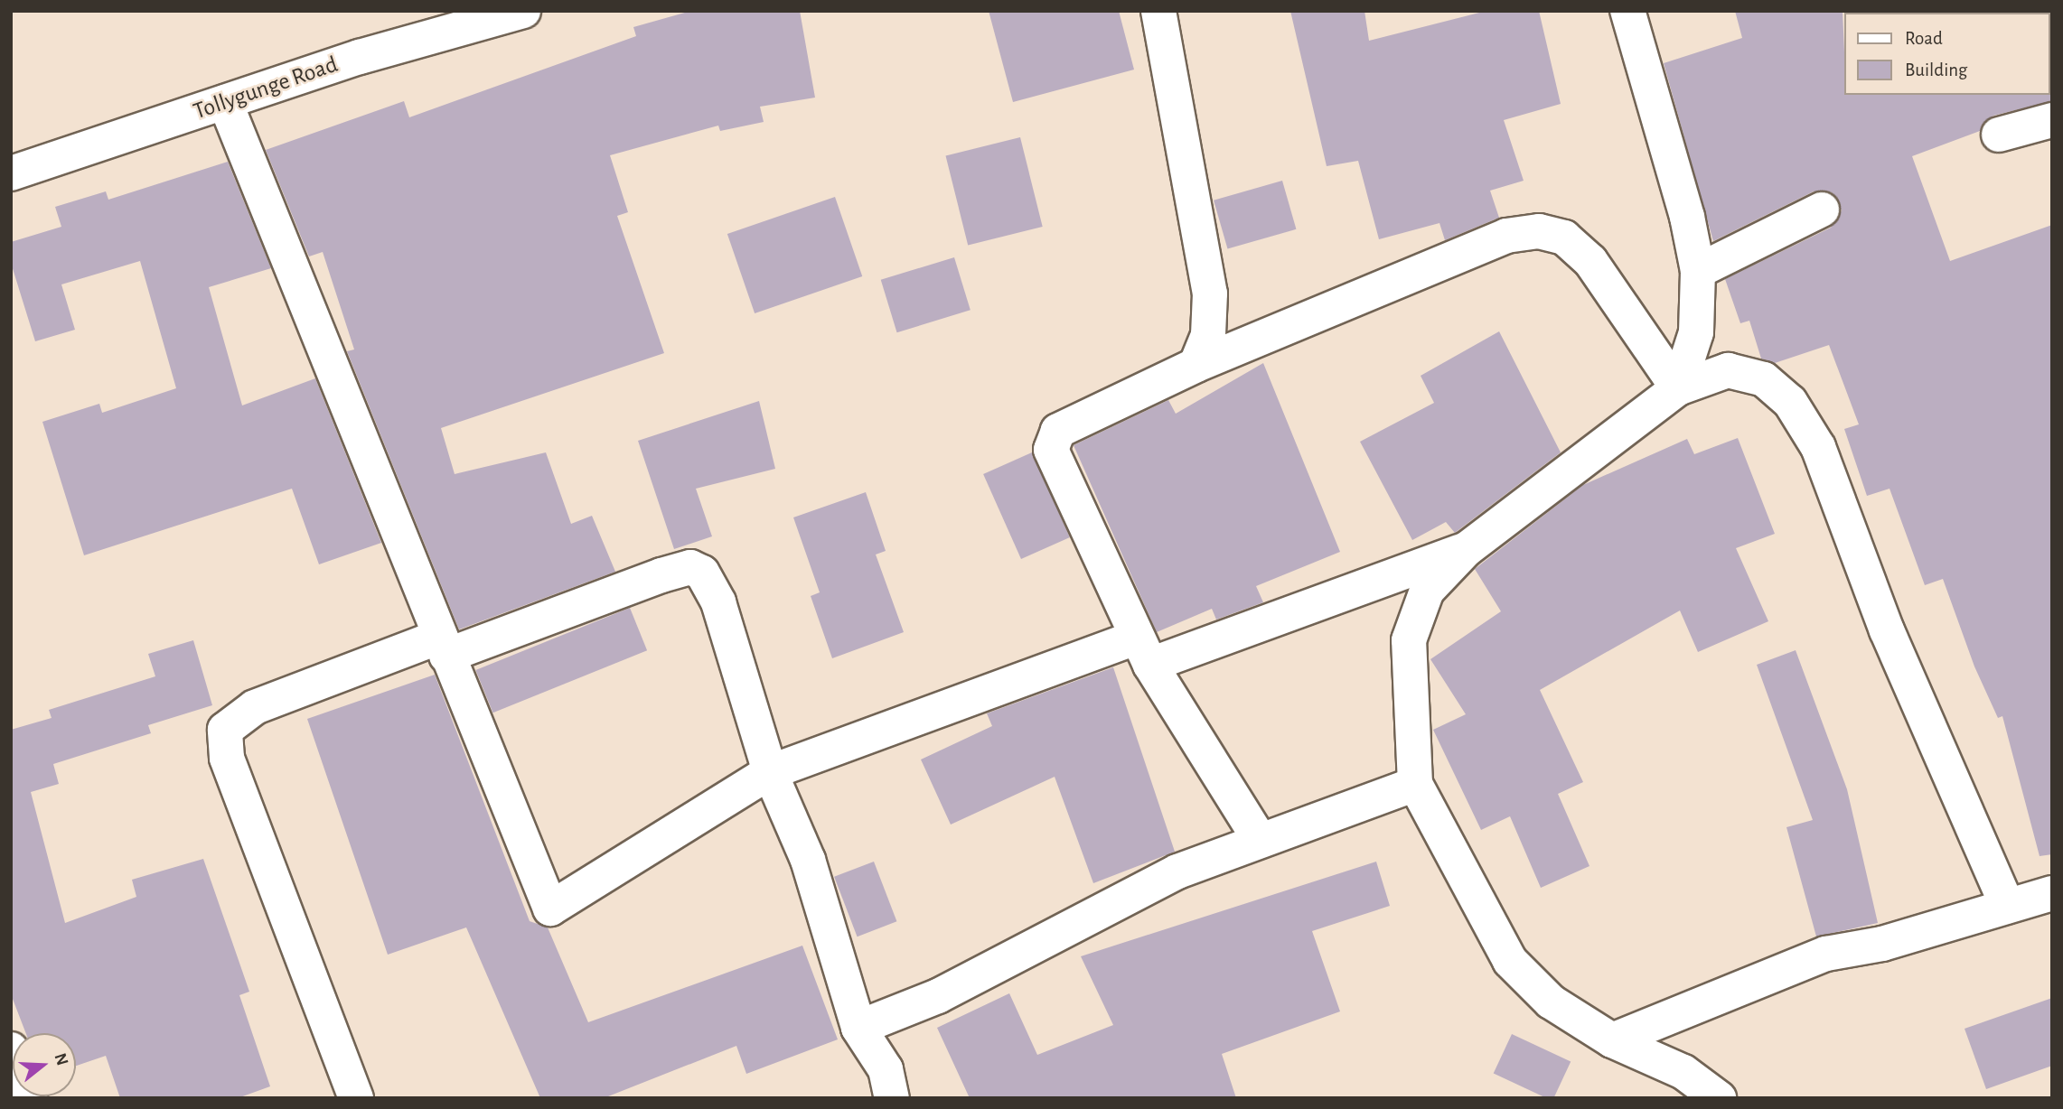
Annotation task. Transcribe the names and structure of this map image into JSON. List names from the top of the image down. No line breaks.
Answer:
{"streets":{"street":["Tollygunge Road"]},"legend":["Road","Building"],"north":"right"}
